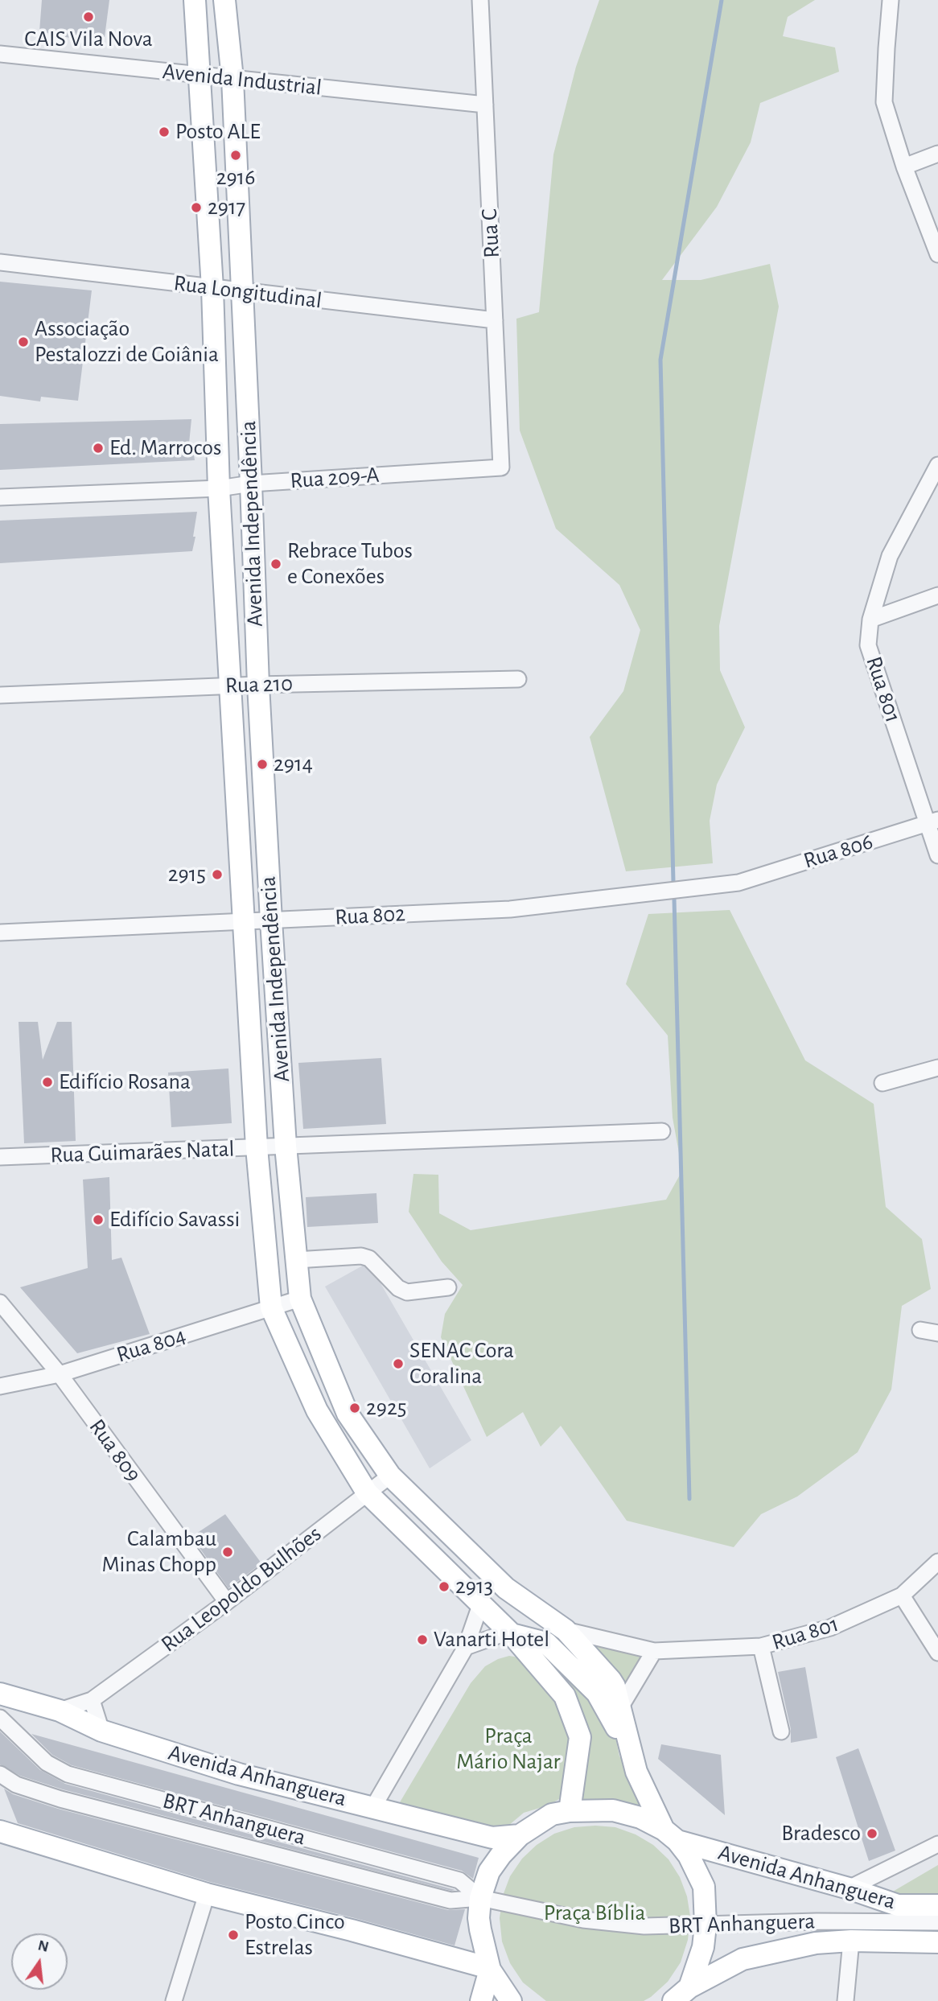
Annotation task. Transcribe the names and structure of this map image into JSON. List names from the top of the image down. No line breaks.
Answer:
{"streets":{"main road":["Avenida Independência","Avenida Anhanguera"],"street":["Avenida Industrial","Rua C","Rua Longitudinal","Rua 209-A","Rua 210","Rua 801","Rua 806","Rua 802","Rua Guimarães Natal","Rua 804","Rua 809","Rua Leopoldo Bulhões","BRT Anhanguera"]},"crossings":[["Avenida Industrial","Rua C"],["Avenida Industrial","Avenida Independência"],["Rua C","Rua Longitudinal"],["Rua C","Rua 209-A"],["Rua Longitudinal","Avenida Independência"],["Rua 209-A","Avenida Independência"],["Avenida Independência","Rua 210"],["Avenida Independência","Rua 801"],["Avenida Independência","Rua 802"],["Avenida Independência","Rua Guimarães Natal"],["Avenida Independência","Rua 804"],["Avenida Independência","Rua Leopoldo Bulhões"],["Avenida Independência","Avenida Anhanguera"],["Avenida Independência","BRT Anhanguera"],["Rua 801","Rua 806"],["Rua 806","Rua 802"],["Rua 804","Rua 809"],["Rua 809","Rua Leopoldo Bulhões"],["Rua Leopoldo Bulhões","Avenida Anhanguera"]],"parks":["Praça Mário Najar","Praça Bíblia"],"places":["CAIS Vila Nova","Posto ALE","2916","2917","Associação Pestalozzi de Goiânia","Ed. Marrocos","Rebrace Tubos e Conexões","2914","2915","Edifício Rosana","Edifício Savassi","SENAC Cora Coralina","2925","Calambau Minas Chopp","2913","Vanarti Hotel","Bradesco","Posto Cinco Estrelas"],"north":"top"}
